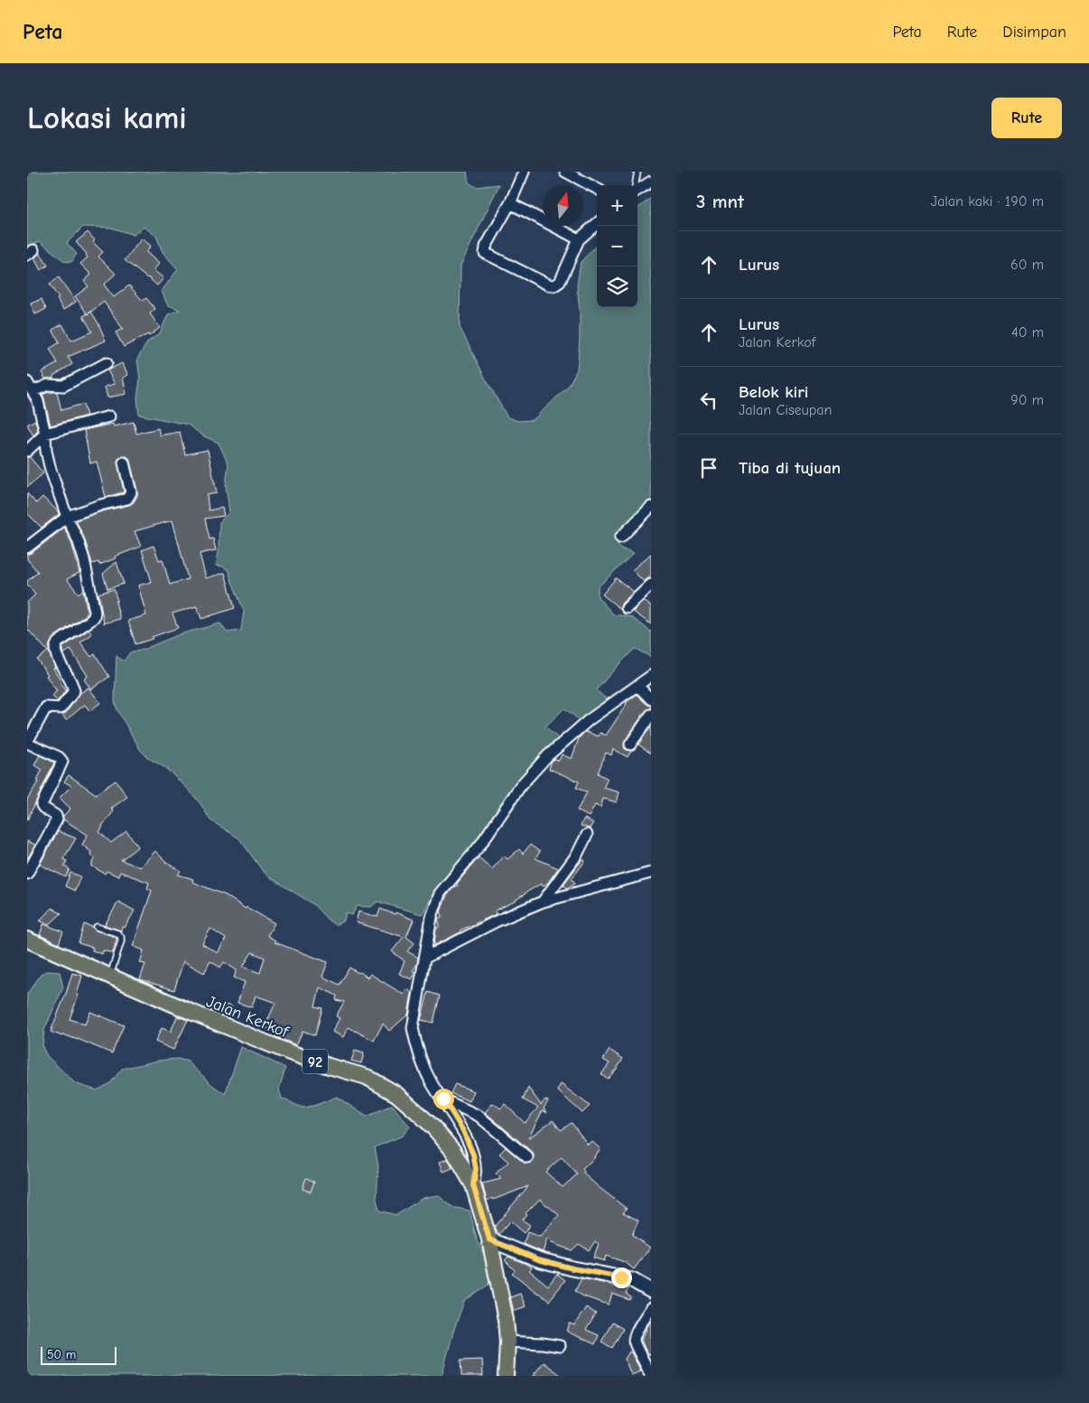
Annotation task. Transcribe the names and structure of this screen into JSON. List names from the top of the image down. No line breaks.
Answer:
{"streets":{"main road":["Jalan Kerkof","92"]},"scale_bar":"50 m","north":"top","page":{"header":"Peta","nav":["Peta","Rute","Disimpan"],"buttons":"Rute","title":"Lokasi kami","heading":["3 mnt","Jalan kaki · 190 m"],"map_buttons":["+","−"],"list":[["Lurus","60 m"],["Lurus","Jalan Kerkof","40 m"],["Belok kiri","Jalan Ciseupan","90 m"],"Tiba di tujuan"],"scale":"50 m"}}
